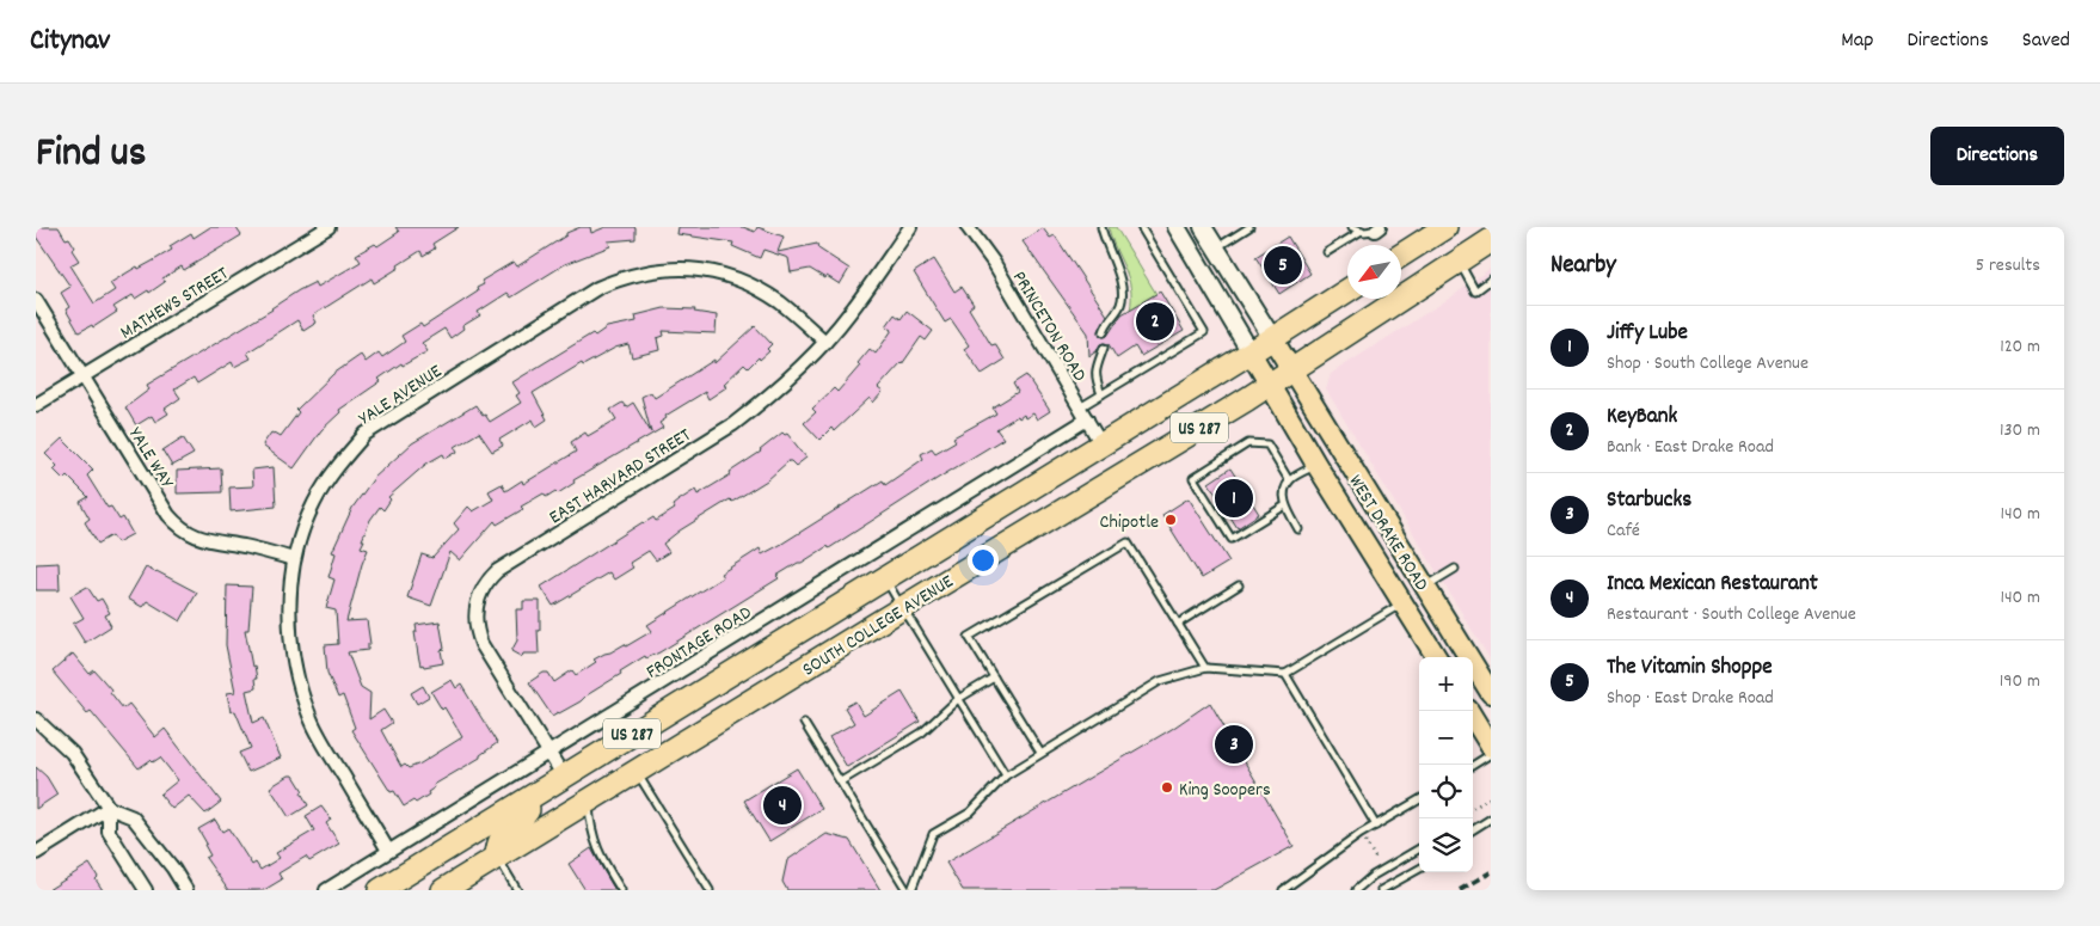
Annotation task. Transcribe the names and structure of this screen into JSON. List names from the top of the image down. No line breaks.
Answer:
{"streets":{"highway":["US 287","SOUTH COLLEGE AVENUE"],"main road":["WEST DRAKE ROAD"],"street":["MATHEWS STREET","PRINCETON ROAD","YALE AVENUE","YALE WAY","EAST HARVARD STREET","FRONTAGE ROAD"]},"crossings":[["MATHEWS STREET","YALE WAY"],["PRINCETON ROAD","SOUTH COLLEGE AVENUE"],["PRINCETON ROAD","FRONTAGE ROAD"],["YALE AVENUE","YALE WAY"],["YALE AVENUE","EAST HARVARD STREET"],["YALE AVENUE","FRONTAGE ROAD"],["EAST HARVARD STREET","SOUTH COLLEGE AVENUE"],["EAST HARVARD STREET","FRONTAGE ROAD"],["WEST DRAKE ROAD","SOUTH COLLEGE AVENUE"]],"places":["Chipotle","King Soopers"],"north":"bottom left","page":{"header":"Citynav","nav":["Map","Directions","Saved"],"title":"Find us","buttons":"Directions","heading":["Nearby","5 results"],"pins":["5","2","1","3","4"],"list":[{"mark":"1","name":"Jiffy Lube","note":"Shop · South College Avenue","value":"120 m"},{"mark":"2","name":"KeyBank","note":"Bank · East Drake Road","value":"130 m"},{"mark":"3","name":"Starbucks","note":"Café","value":"140 m"},{"mark":"4","name":"Inca Mexican Restaurant","note":"Restaurant · South College Avenue","value":"140 m"},{"mark":"5","name":"The Vitamin Shoppe","note":"Shop · East Drake Road","value":"190 m"}],"map_buttons":["+","−"]}}
